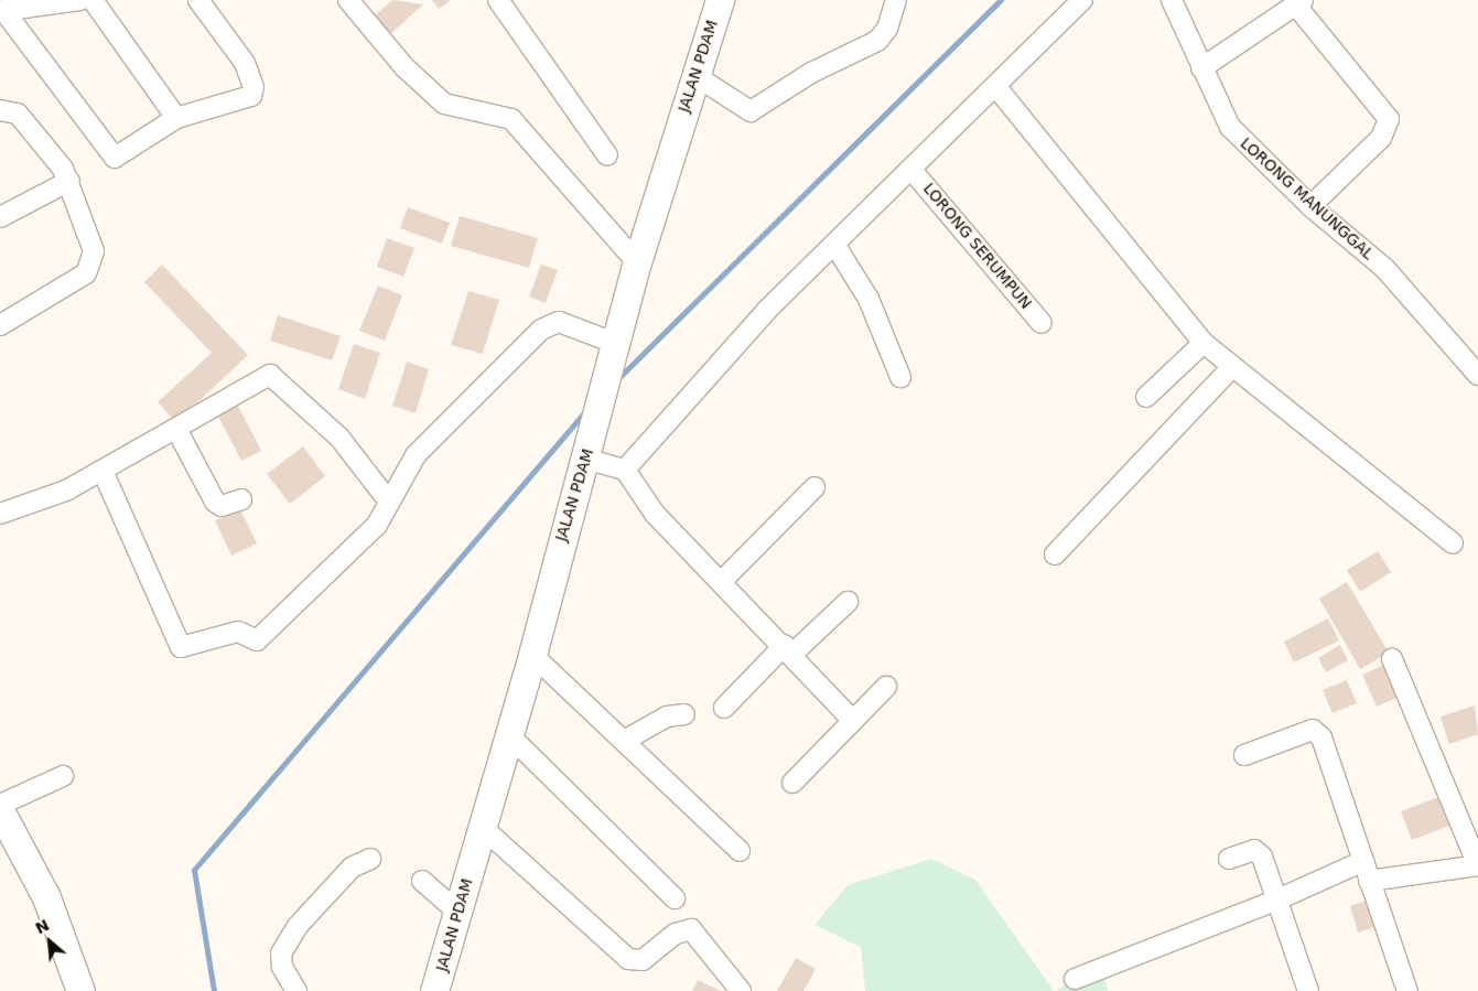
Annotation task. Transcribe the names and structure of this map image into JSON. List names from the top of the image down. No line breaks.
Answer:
{"streets":{"street":["JALAN PDAM","LORONG MANUNGGAL","LORONG SERUMPUN"]},"north":"top left"}
